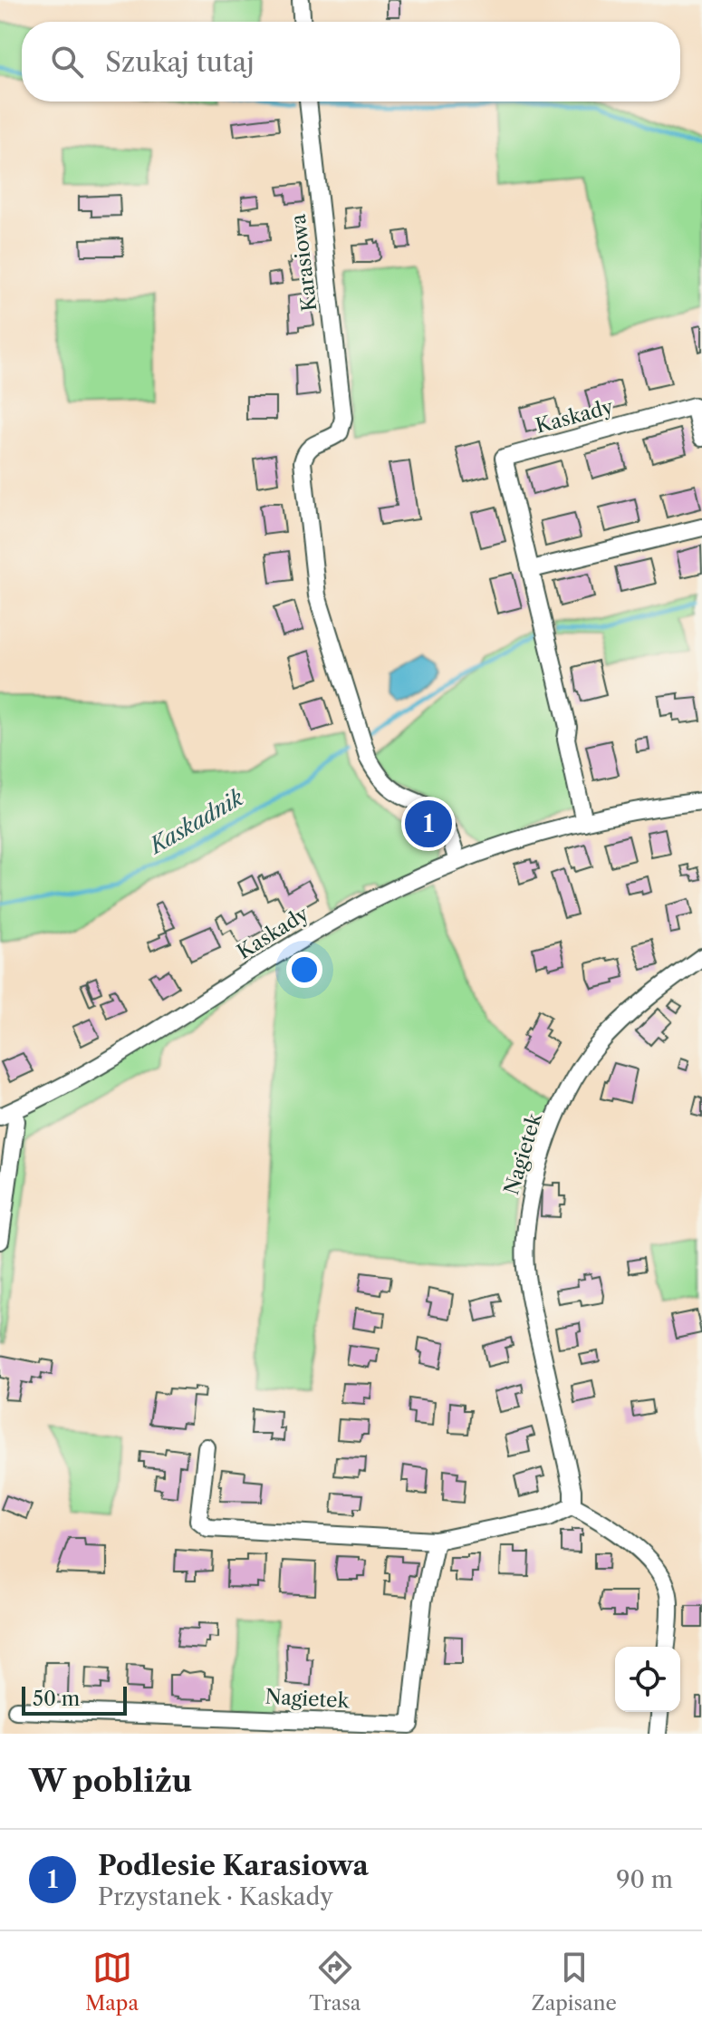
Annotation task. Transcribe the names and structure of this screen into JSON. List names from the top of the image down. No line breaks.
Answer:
{"streets":{"street":["Karasiowa","Kaskady","Nagietek"]},"crossings":[["Karasiowa","Kaskady"]],"water":["Kaskadnik"],"scale_bar":"50 m","page":{"search":"Szukaj tutaj","pins":"1","scale":"50 m","heading":"W pobliżu","list":[{"mark":"1","name":"Podlesie Karasiowa","note":"Przystanek · Kaskady","value":"90 m"}],"nav":["Mapa","Trasa","Zapisane"]}}
